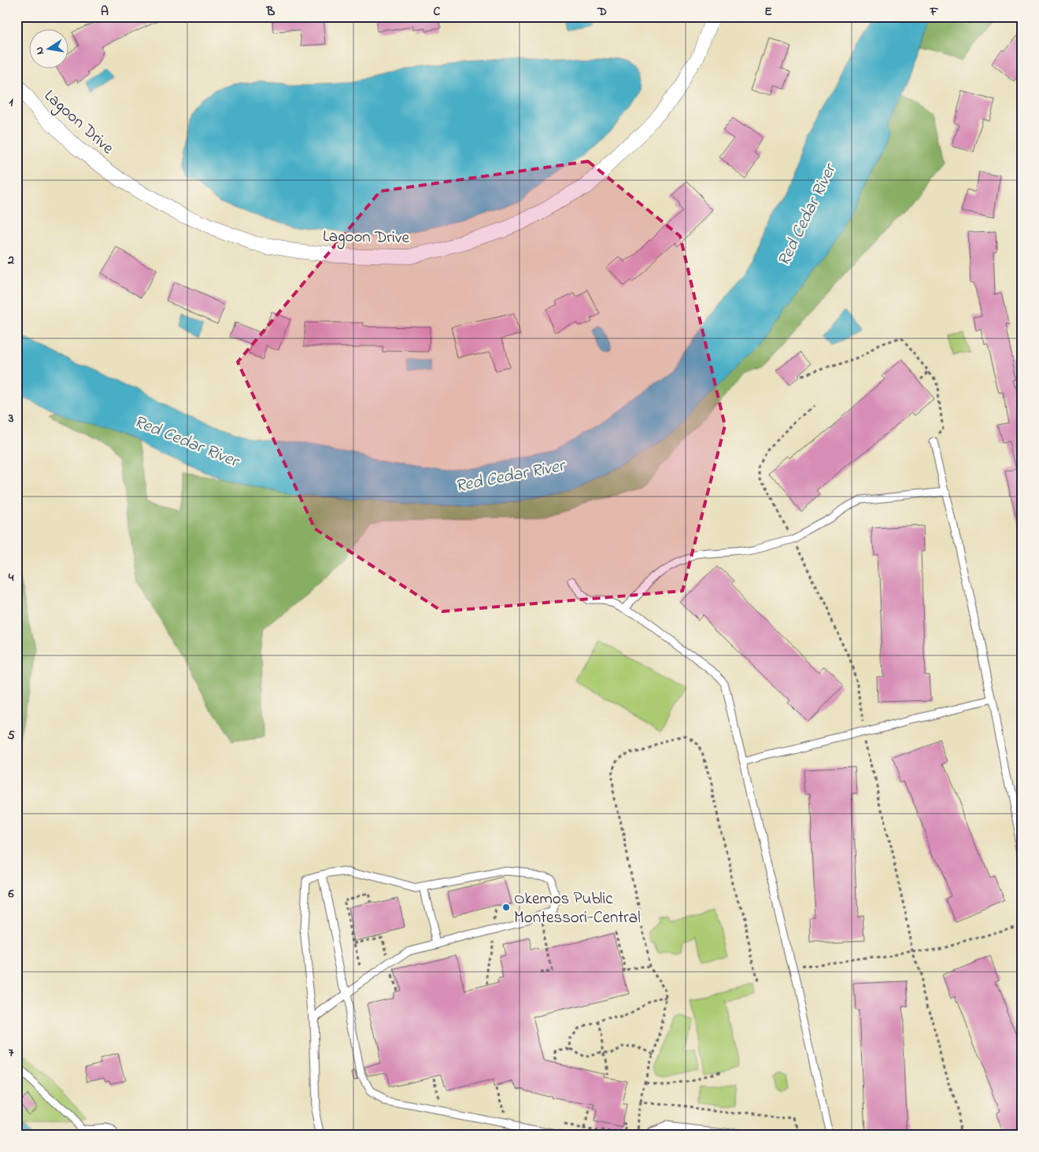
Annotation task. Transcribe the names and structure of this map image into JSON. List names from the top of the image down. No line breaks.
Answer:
{"streets":{"street":["Lagoon Drive"]},"water":["Red Cedar River"],"places":["Okemos Public Montessori-Central"],"north":"left","grid":{"columns":["A","B","C","D","E","F"],"rows":["1","2","3","4","5","6","7"]}}
